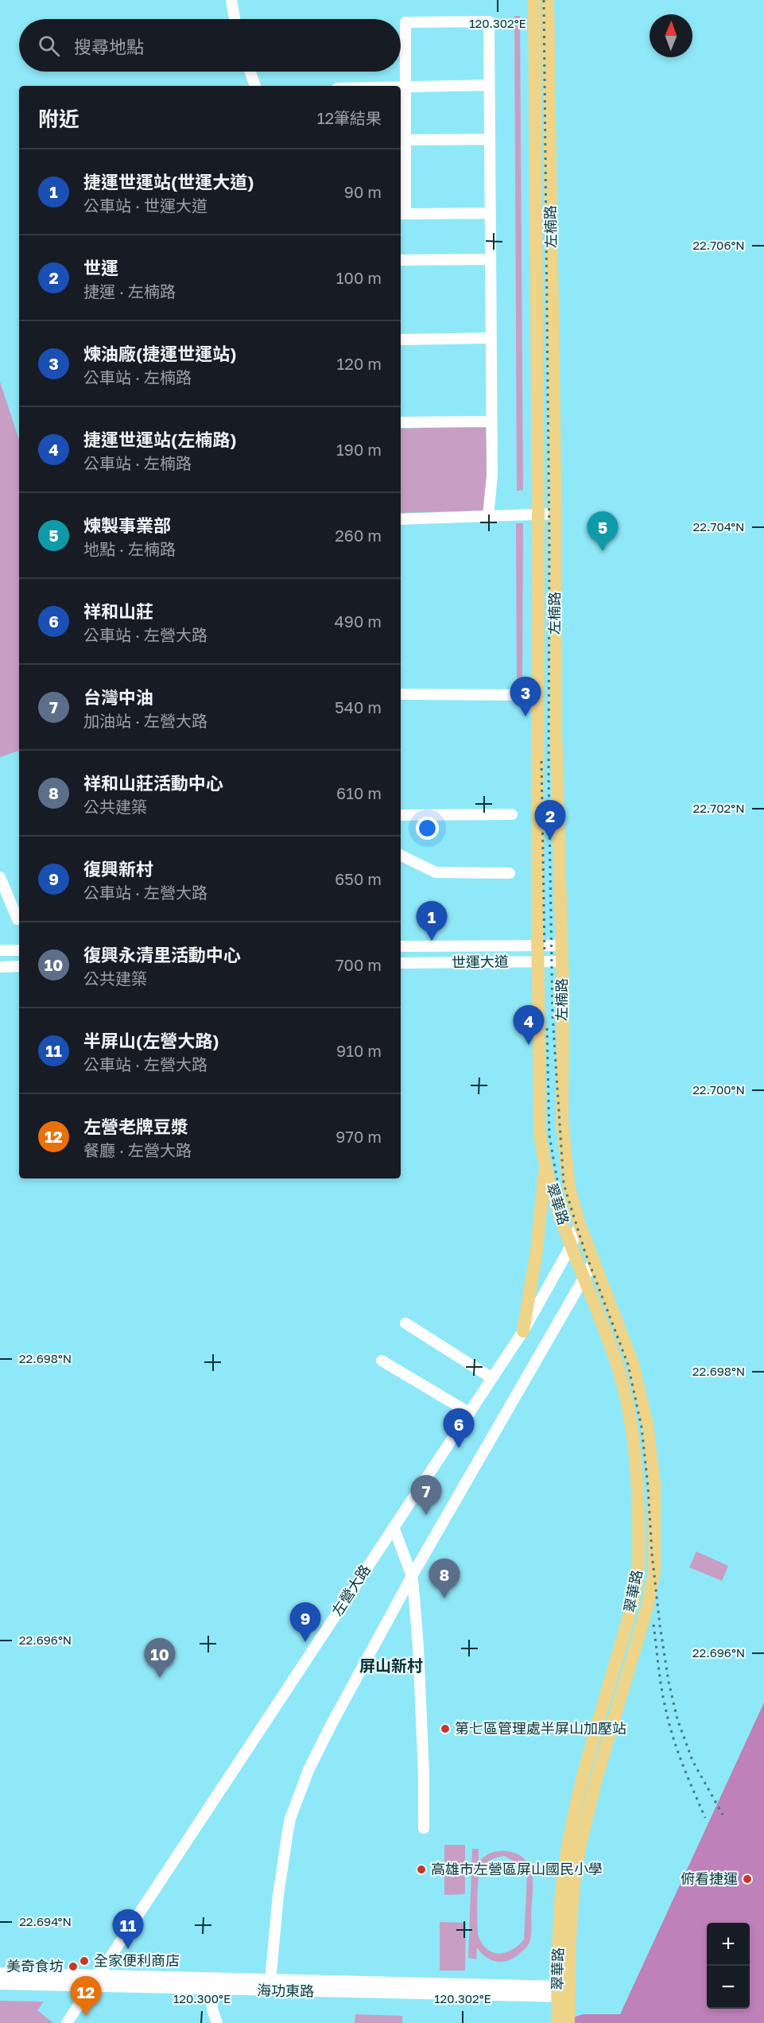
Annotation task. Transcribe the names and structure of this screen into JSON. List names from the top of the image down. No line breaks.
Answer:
{"streets":{"main road":["左楠路","翠華路"],"street":["世運大道","左營大路","海功東路"]},"crossings":[["左楠路","世運大道"],["左楠路","翠華路"],["左楠路","左營大路"],["翠華路","左營大路"],["翠華路","海功東路"],["左營大路","海功東路"]],"districts":["屏山新村"],"places":["第七區管理處半屏山加壓站","高雄市左營區屏山國民小學","俯看捷運","全家便利商店","美奇食坊"],"north":"top","page":{"search":"搜尋地點","heading":["附近","12筆結果"],"list":[{"mark":"1","name":"捷運世運站(世運大道)","note":"公車站 · 世運大道","value":"90 m"},{"mark":"2","name":"世運","note":"捷運 · 左楠路","value":"100 m"},{"mark":"3","name":"煉油廠(捷運世運站)","note":"公車站 · 左楠路","value":"120 m"},{"mark":"4","name":"捷運世運站(左楠路)","note":"公車站 · 左楠路","value":"190 m"},{"mark":"5","name":"煉製事業部","note":"地點 · 左楠路","value":"260 m"},{"mark":"6","name":"祥和山莊","note":"公車站 · 左營大路","value":"490 m"},{"mark":"7","name":"台灣中油","note":"加油站 · 左營大路","value":"540 m"},{"mark":"8","name":"祥和山莊活動中心","note":"公共建築","value":"610 m"},{"mark":"9","name":"復興新村","note":"公車站 · 左營大路","value":"650 m"},{"mark":"10","name":"復興永清里活動中心","note":"公共建築","value":"700 m"},{"mark":"11","name":"半屏山(左營大路)","note":"公車站 · 左營大路","value":"910 m"},{"mark":"12","name":"左營老牌豆漿","note":"餐廳 · 左營大路","value":"970 m"}],"pins":["5","3","2","1","4","6","7","8","9","10","11","12"],"map_buttons":["+","−"]},"coordinates":["120.302°E","22.706°N","22.704°N","22.702°N","22.700°N","22.698°N","22.696°N","22.694°N","120.300°E"]}
